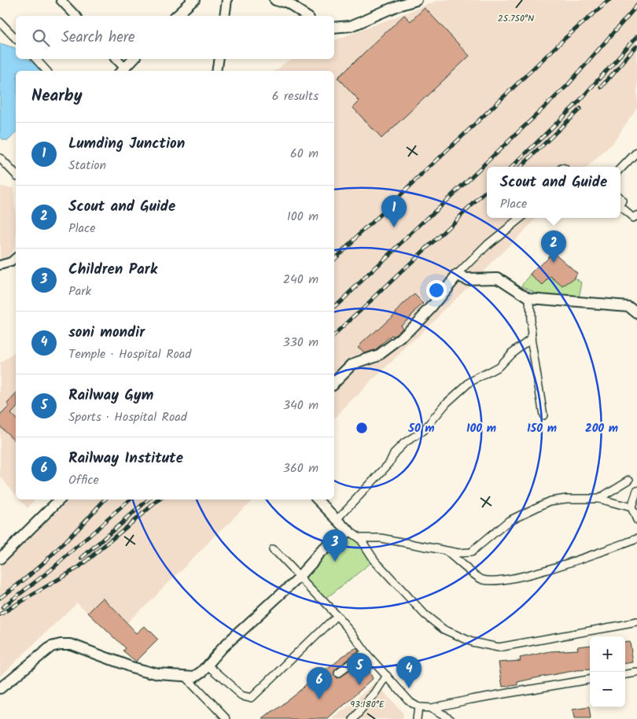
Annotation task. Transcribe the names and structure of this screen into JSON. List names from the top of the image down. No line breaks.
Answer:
{"page":{"search":"Search here","heading":["Nearby","6 results"],"list":[{"mark":"1","name":"Lumding Junction","note":"Station","value":"60 m"},{"mark":"2","name":"Scout and Guide","note":"Place","value":"100 m"},{"mark":"3","name":"Children Park","note":"Park","value":"240 m"},{"mark":"4","name":"soni mondir","note":"Temple · Hospital Road","value":"330 m"},{"mark":"5","name":"Railway Gym","note":"Sports · Hospital Road","value":"340 m"},{"mark":"6","name":"Railway Institute","note":"Office","value":"360 m"}],"popup":["Scout and Guide","Place"],"pins":["1","2","3","5","4","6"],"map_buttons":["+","−"]},"coordinates":["25.750°N","93.180°E"],"rings":["50 m","100 m","150 m","200 m"]}
